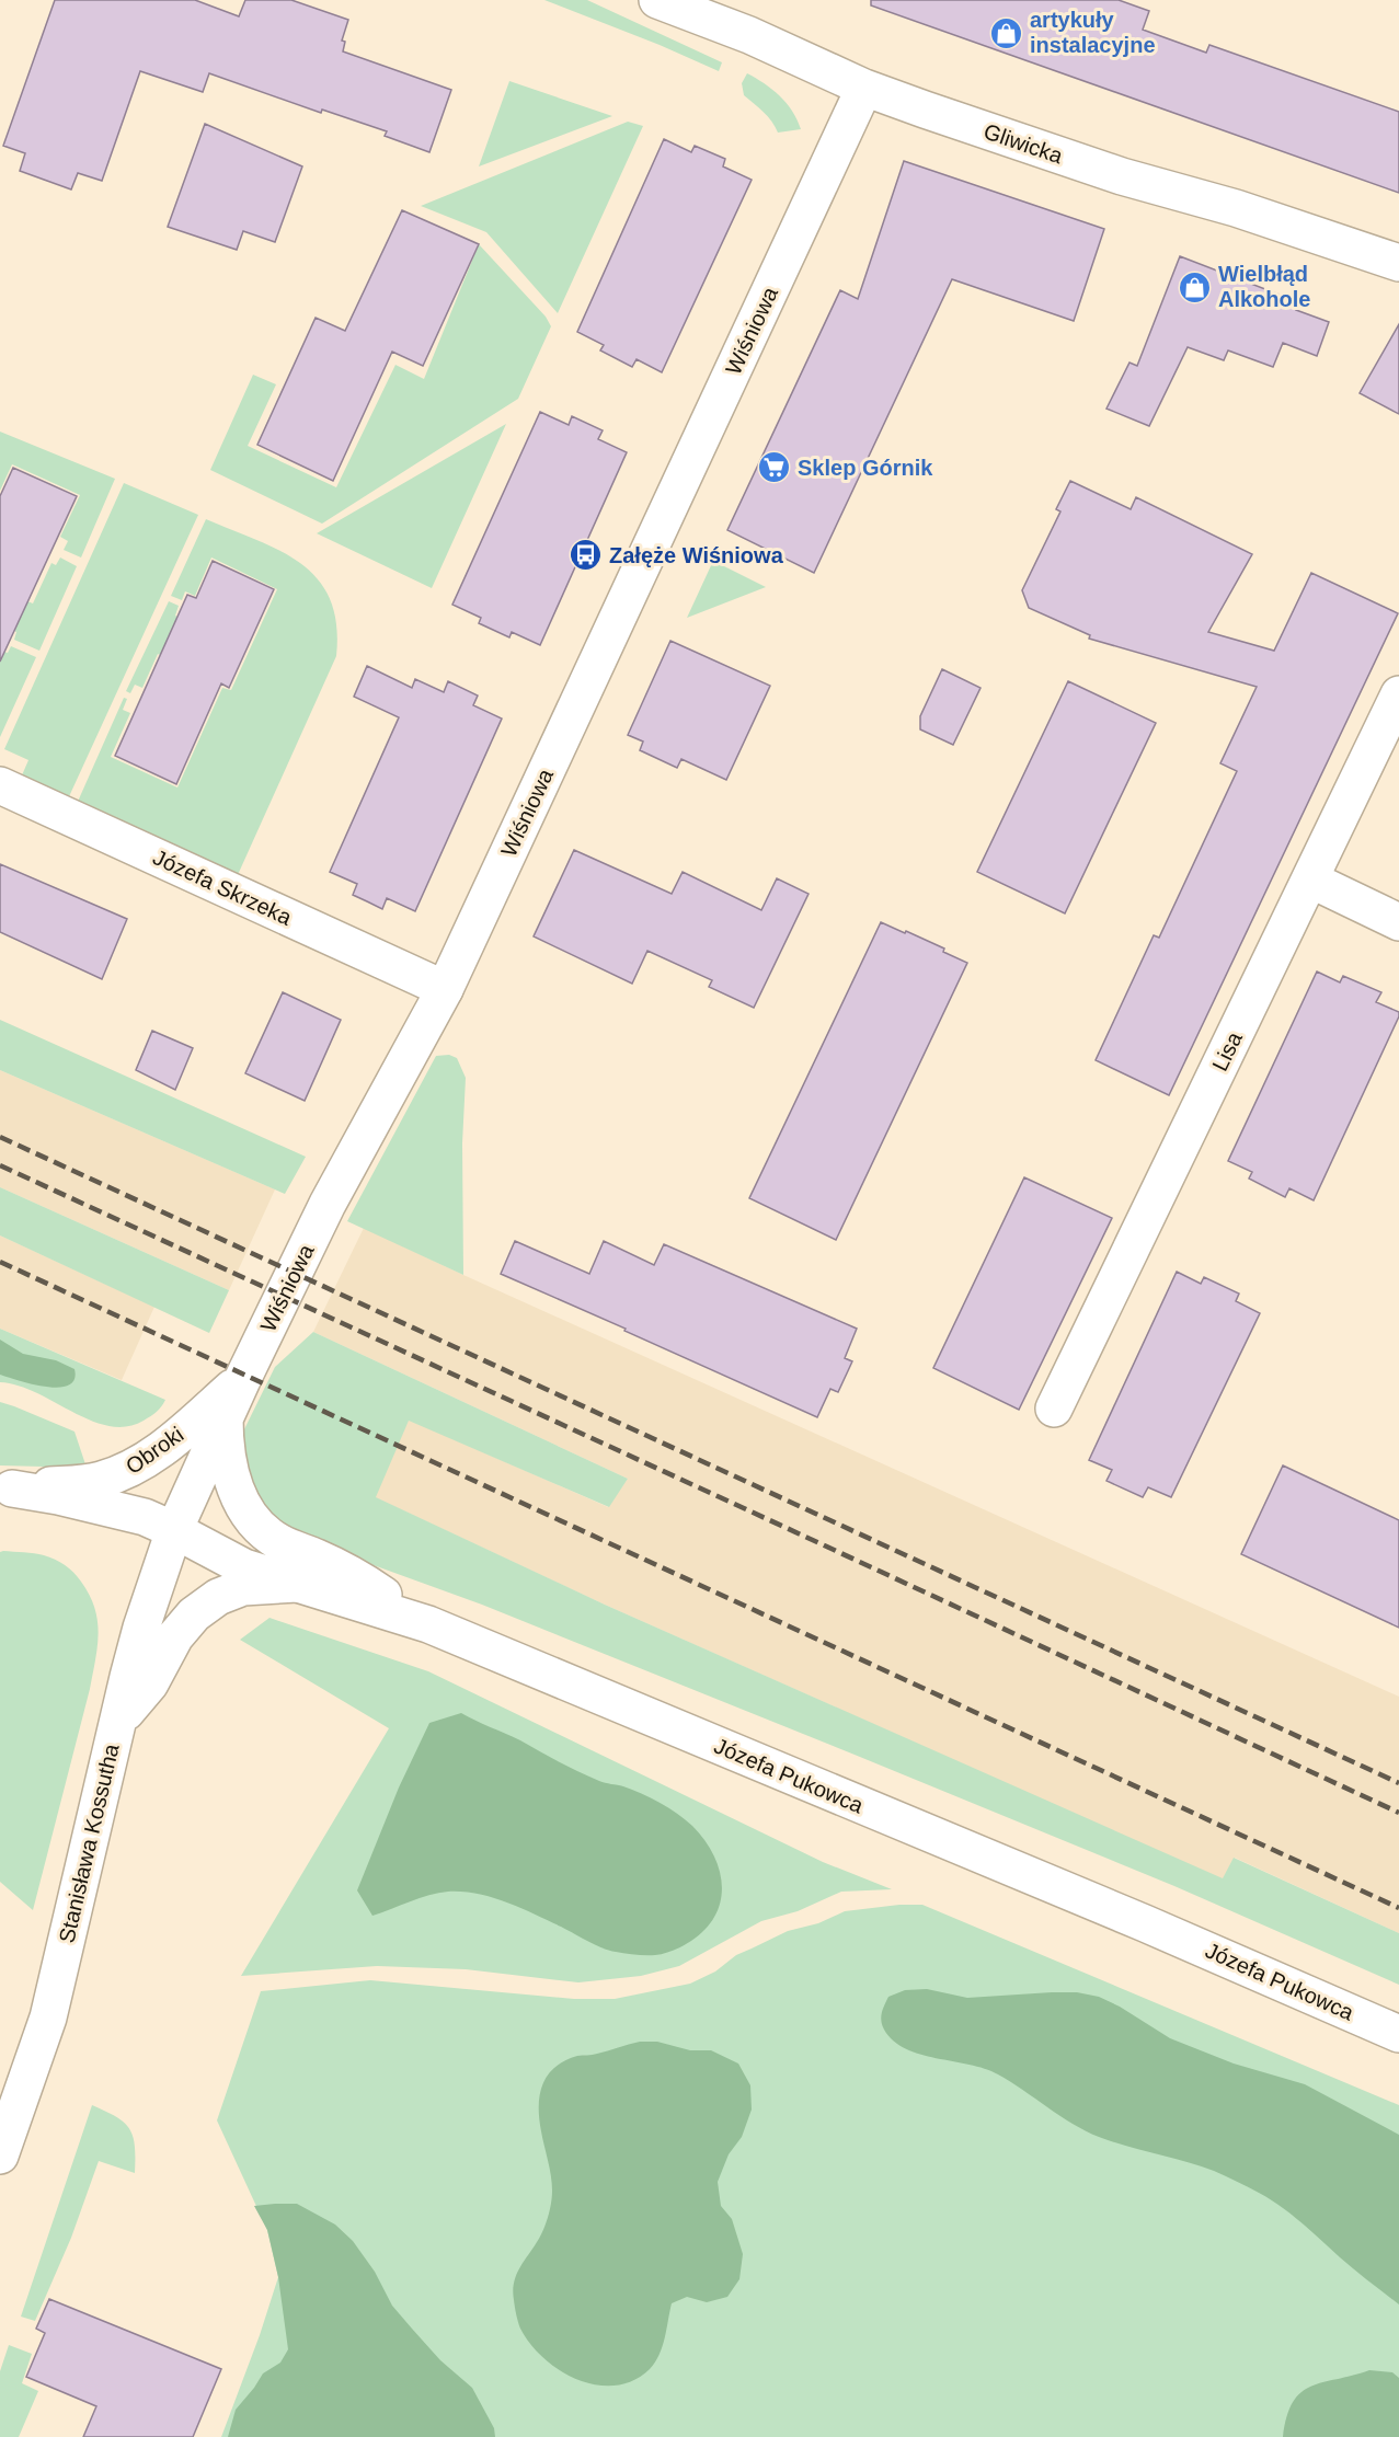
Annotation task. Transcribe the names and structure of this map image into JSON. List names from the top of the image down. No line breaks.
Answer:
{"streets":{"street":["Gliwicka","Wiśniowa","Józefa Skrzeka","Lisa","Obroki","Józefa Pukowca","Stanisława Kossutha"]},"crossings":[["Gliwicka","Wiśniowa"],["Wiśniowa","Józefa Skrzeka"],["Wiśniowa","Obroki"],["Wiśniowa","Józefa Pukowca"],["Wiśniowa","Stanisława Kossutha"],["Obroki","Józefa Pukowca"],["Obroki","Stanisława Kossutha"],["Józefa Pukowca","Stanisława Kossutha"]],"places":{"shop":["artykuły instalacyjne","Wielbłąd Alkohole"],"supermarket":["Sklep Górnik"],"bus stop":["Załęże Wiśniowa"]}}
